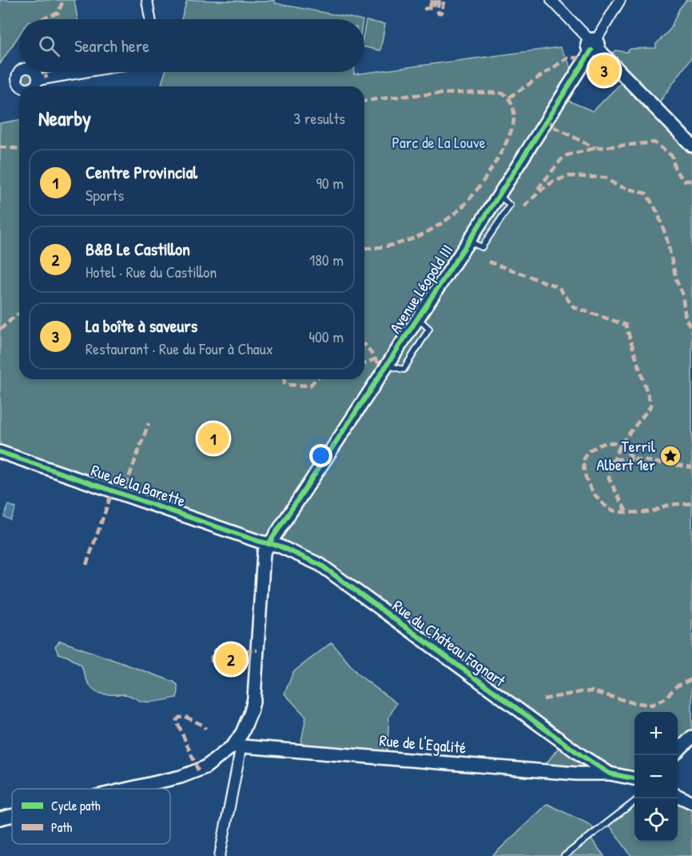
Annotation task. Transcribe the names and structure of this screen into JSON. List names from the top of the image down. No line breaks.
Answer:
{"streets":{"street":["Avenue Léopold III","Rue de la Barette","Rue du Château Fagnart","Rue de l'Egalité"]},"crossings":[["Avenue Léopold III","Rue de la Barette"],["Avenue Léopold III","Rue du Château Fagnart"],["Avenue Léopold III","Rue de l'Egalité"],["Rue de la Barette","Rue du Château Fagnart"],["Rue du Château Fagnart","Rue de l'Egalité"]],"parks":["Parc de La Louve"],"places":{"place":["Terril Albert 1er"]},"legend":["Cycle path","Path"],"page":{"search":"Search here","pins":["3","1","2"],"heading":["Nearby","3 results"],"list":[{"mark":"1","name":"Centre Provincial","note":"Sports","value":"90 m"},{"mark":"2","name":"B&B Le Castillon","note":"Hotel · Rue du Castillon","value":"180 m"},{"mark":"3","name":"La boîte à saveurs","note":"Restaurant · Rue du Four à Chaux","value":"400 m"}],"map_buttons":["+","−"]}}
